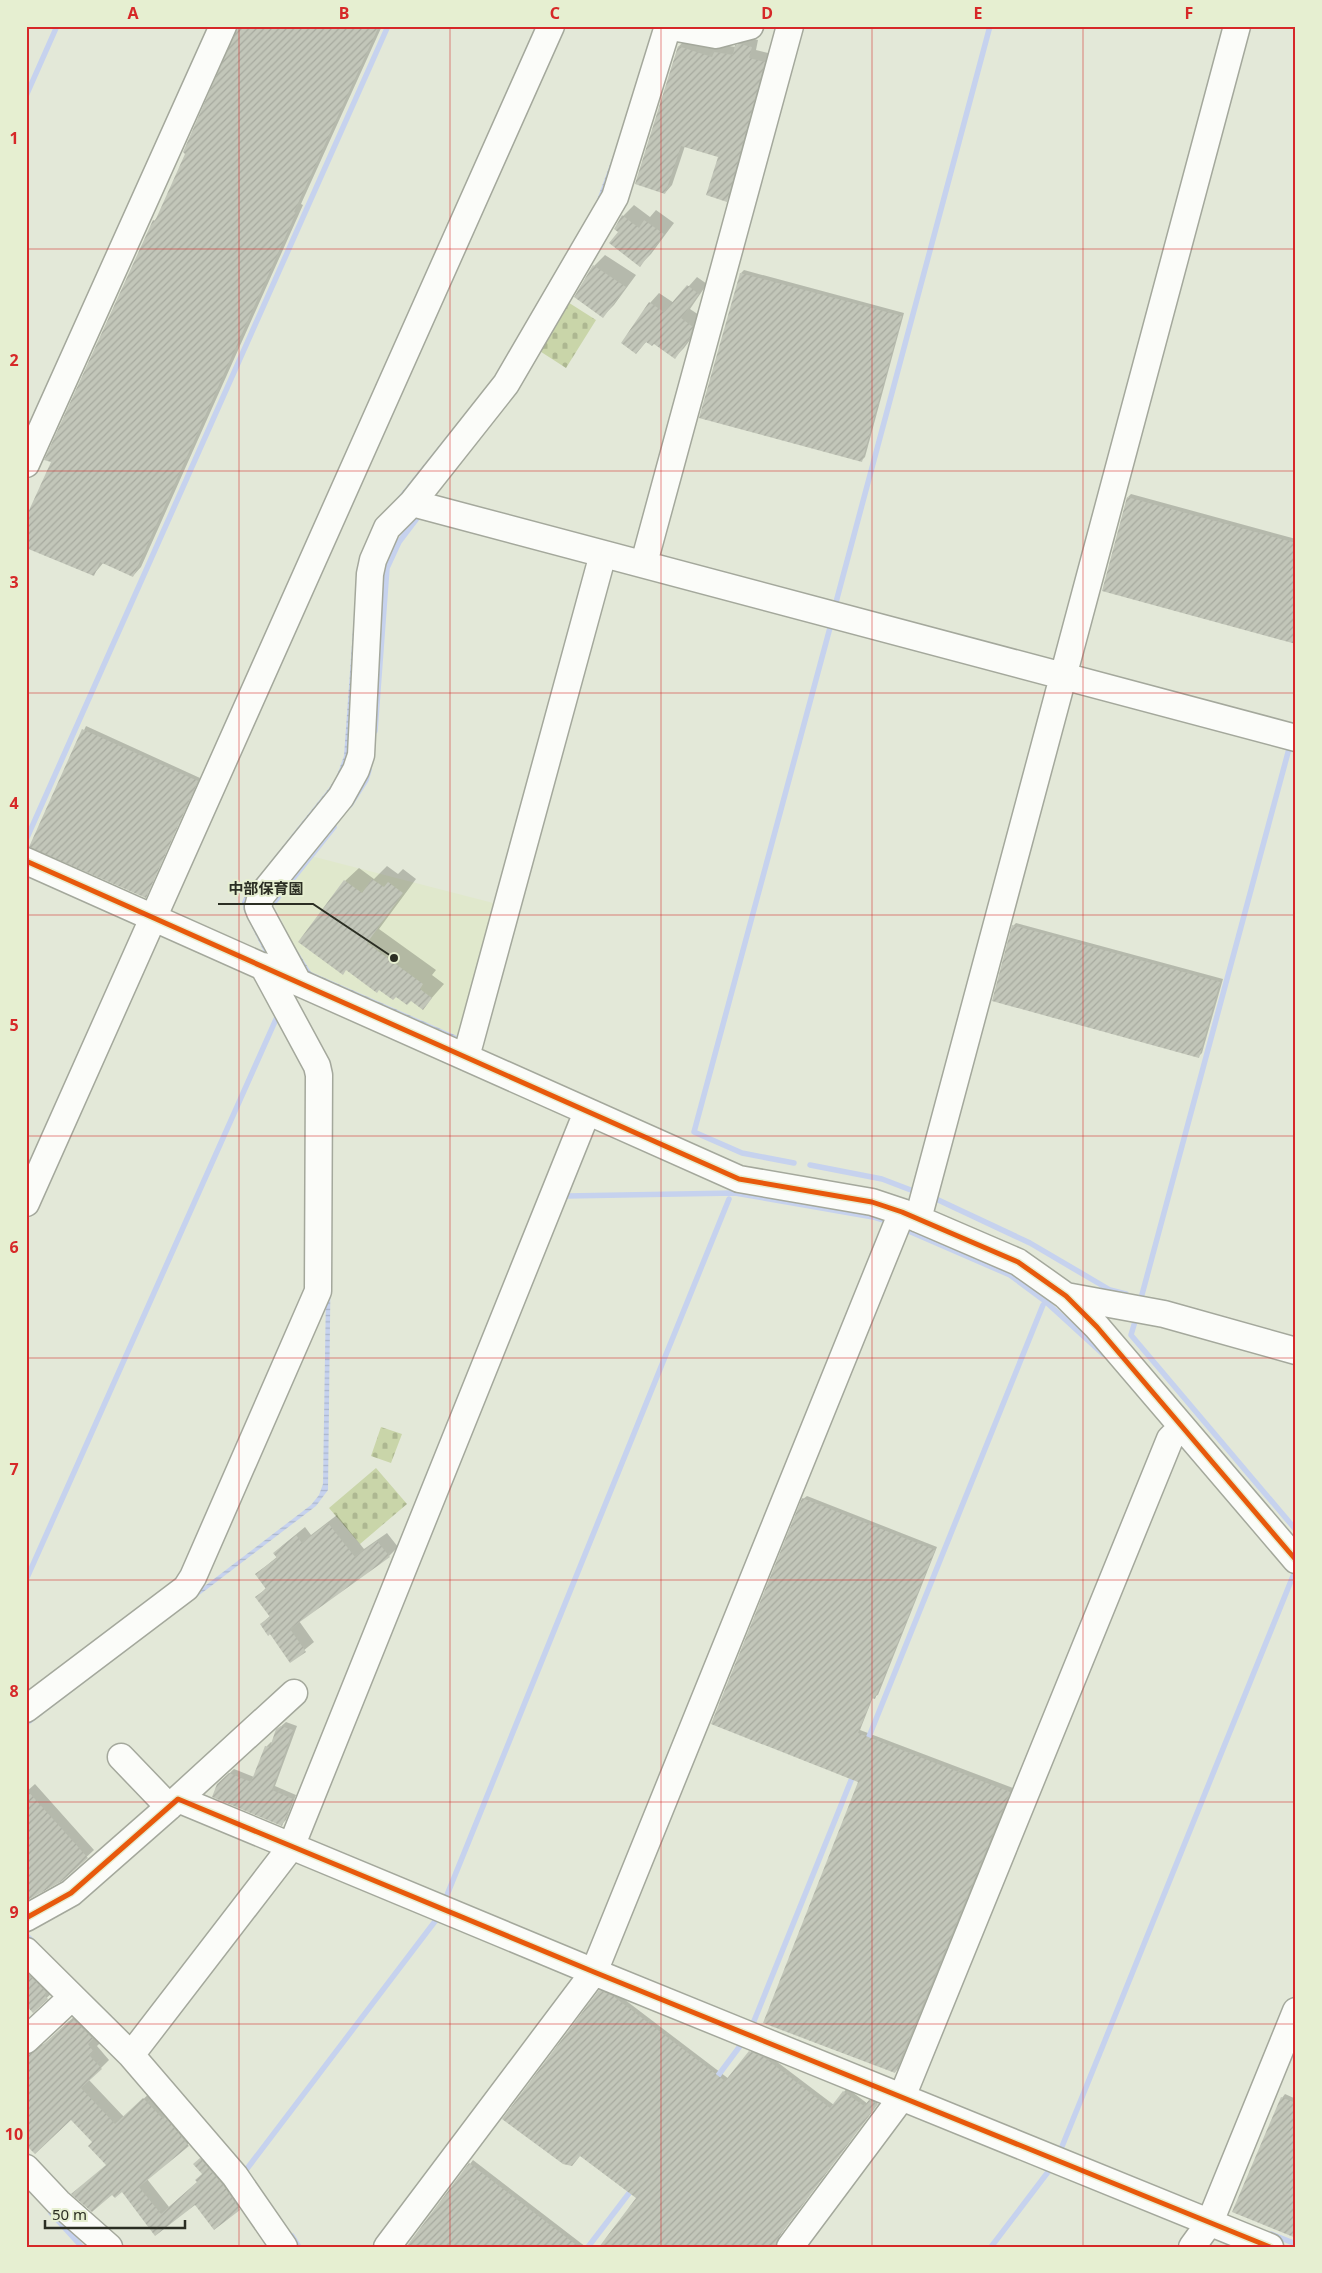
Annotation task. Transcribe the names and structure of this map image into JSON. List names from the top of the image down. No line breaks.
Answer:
{"places":["中部保育園"],"scale_bar":"50 m","grid":{"columns":["A","B","C","D","E","F"],"rows":["1","2","3","4","5","6","7","8","9","10"]}}
